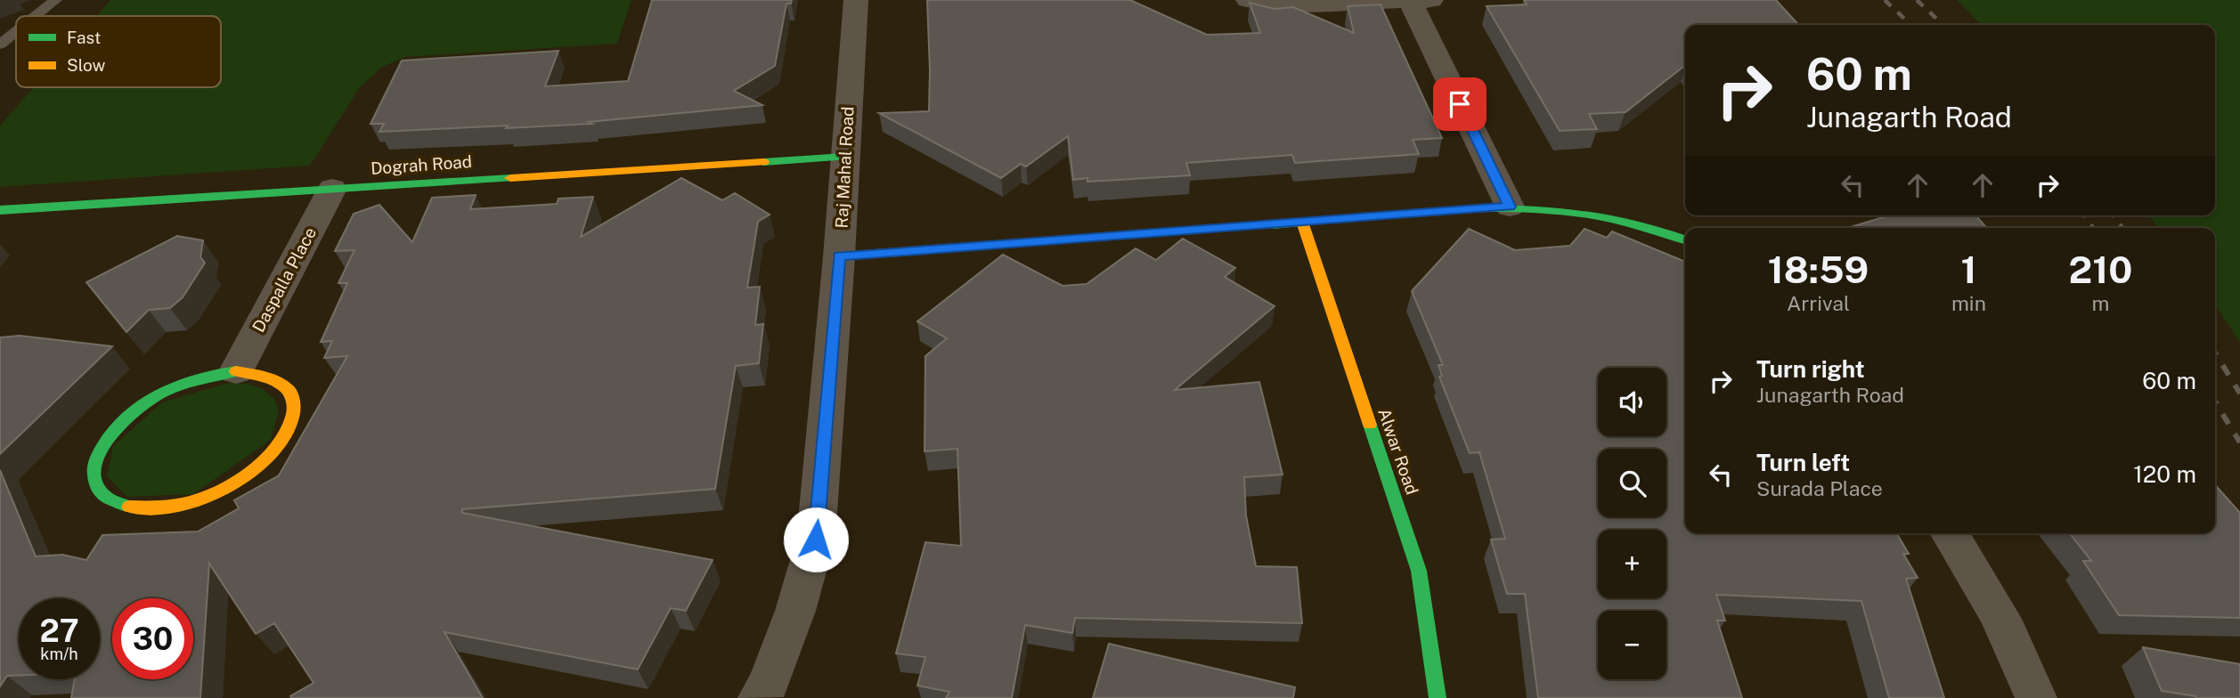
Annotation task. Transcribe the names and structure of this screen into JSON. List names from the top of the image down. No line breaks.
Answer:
{"streets":{"street":["Dograh Road","Raj Mahal Road","Daspalla Place","Alwar Road"]},"crossings":[["Dograh Road","Raj Mahal Road"],["Dograh Road","Daspalla Place"]],"legend":["Fast","Slow"],"page":{"turn":["60 m","Junagarth Road"],"eta":["18:59","Arrival","1","min","210","m"],"list":[{"name":"Turn right","note":"Junagarth Road","value":"60 m"},{"name":"Turn left","note":"Surada Place","value":"120 m"}],"map_buttons":["+","−"],"speed":"27 km/h","limit":"30"}}
